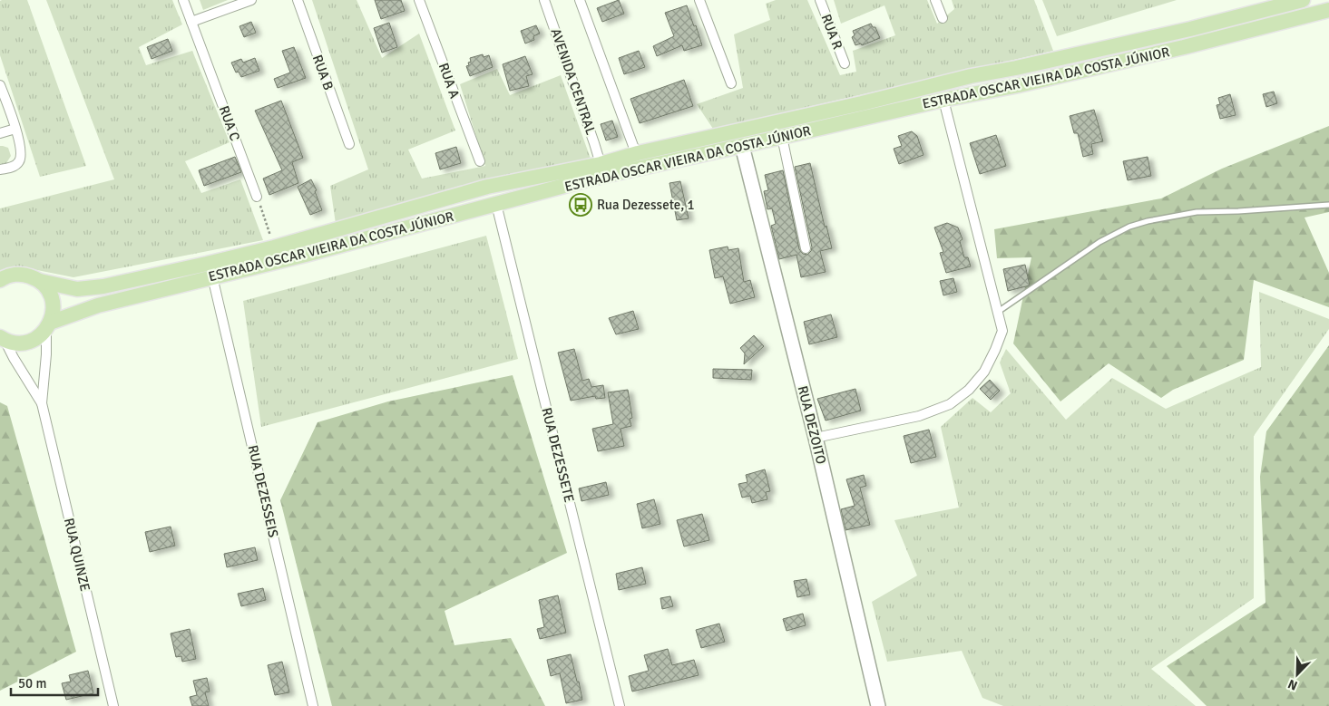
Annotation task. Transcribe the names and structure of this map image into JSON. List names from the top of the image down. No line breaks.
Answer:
{"streets":{"main road":["ESTRADA OSCAR VIEIRA DA COSTA JÚNIOR","RUA DEZOITO"],"street":["RUA R","RUA B","RUA A","AVENIDA CENTRAL","RUA C","RUA DEZESSETE","RUA DEZESSEIS","RUA QUINZE"]},"crossings":[["ESTRADA OSCAR VIEIRA DA COSTA JÚNIOR","AVENIDA CENTRAL"],["ESTRADA OSCAR VIEIRA DA COSTA JÚNIOR","RUA DEZOITO"],["ESTRADA OSCAR VIEIRA DA COSTA JÚNIOR","RUA DEZESSETE"],["ESTRADA OSCAR VIEIRA DA COSTA JÚNIOR","RUA DEZESSEIS"],["ESTRADA OSCAR VIEIRA DA COSTA JÚNIOR","RUA QUINZE"]],"places":{"bus stop":["Rua Dezessete, 1"]},"scale_bar":"50 m","north":"bottom left"}
